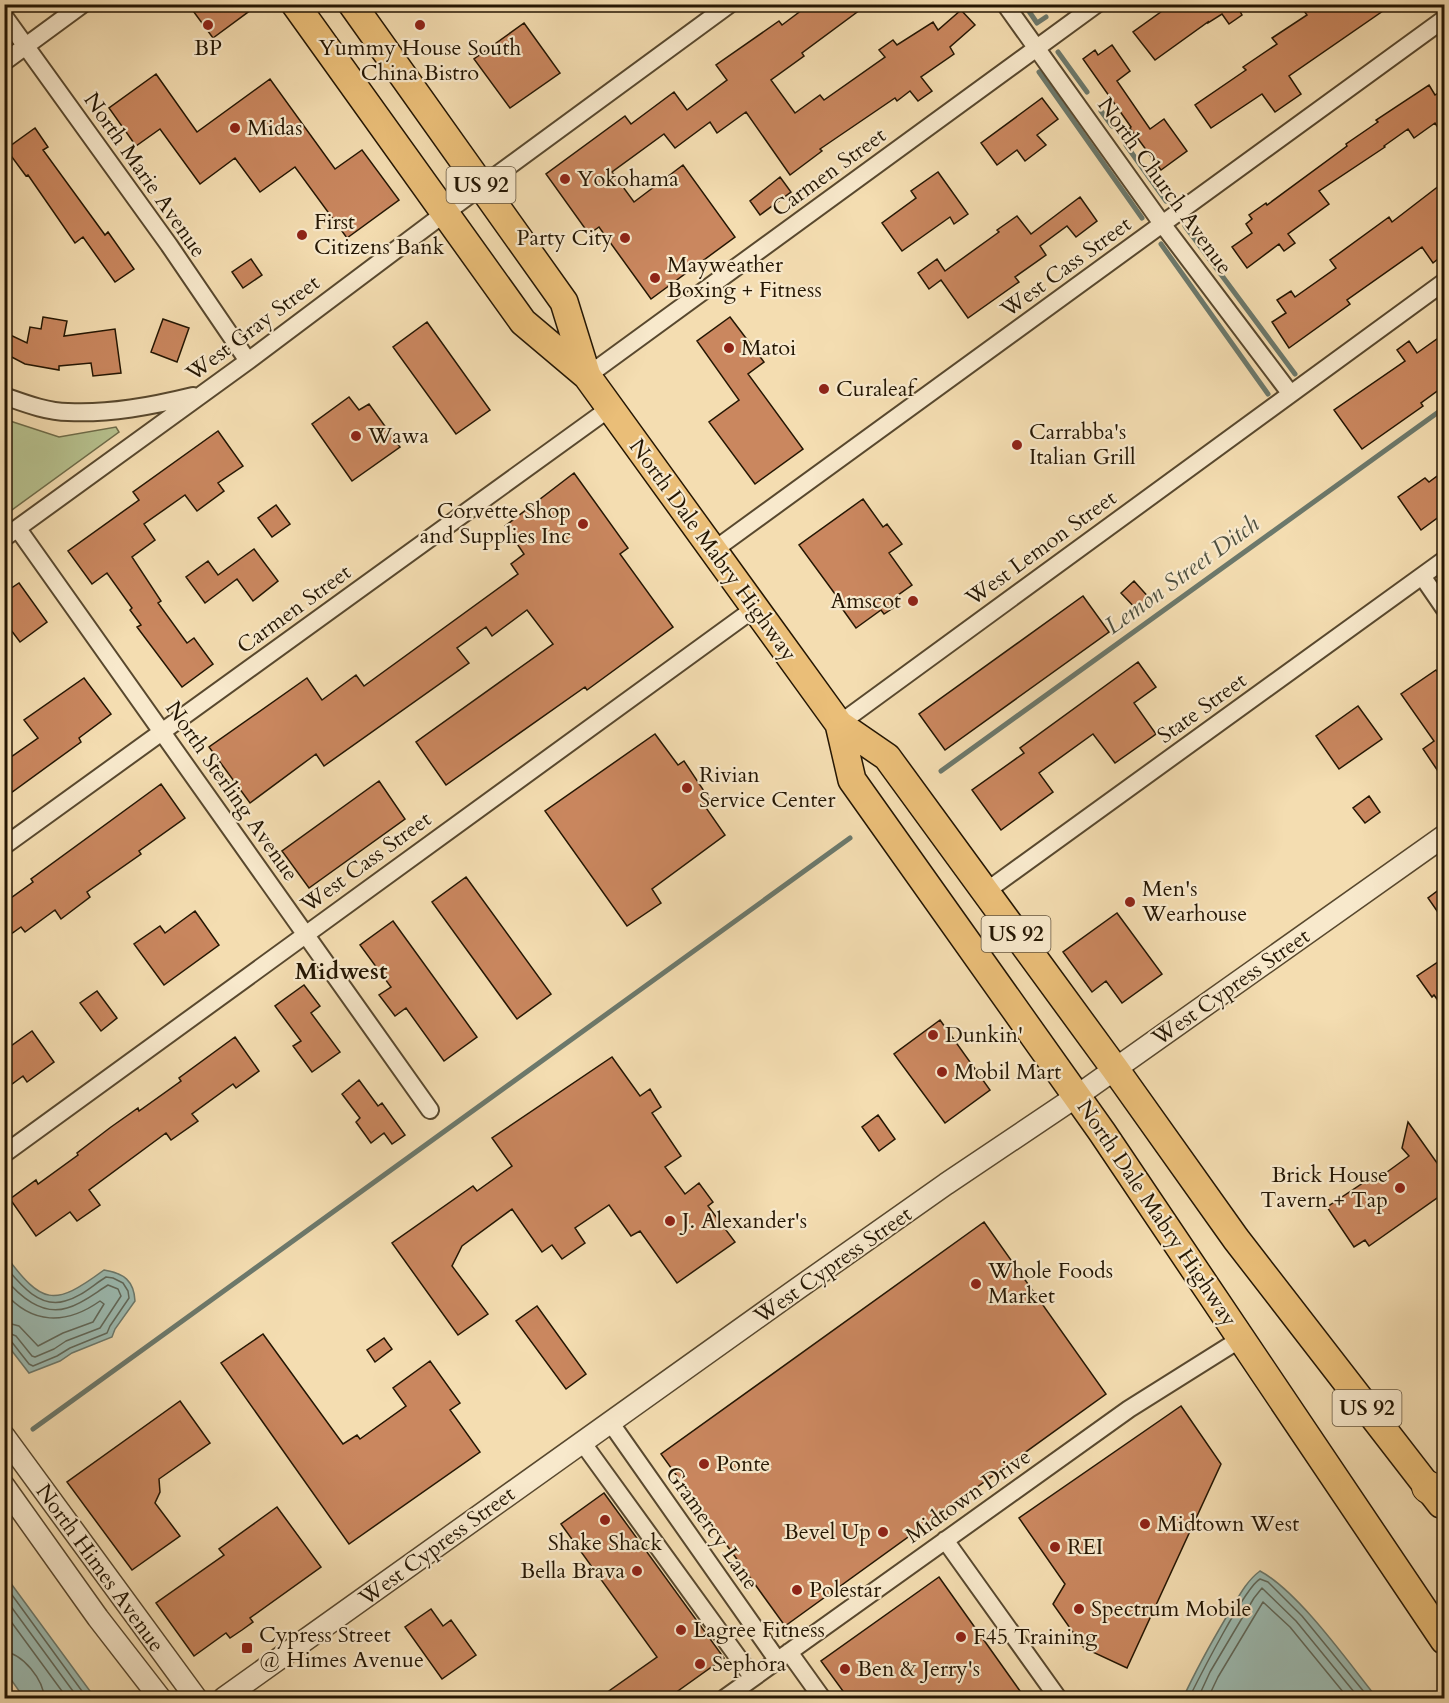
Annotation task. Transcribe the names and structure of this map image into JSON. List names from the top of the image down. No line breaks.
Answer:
{"streets":{"main road":["US 92","North Dale Mabry Highway"],"street":["Carmen Street","North Marie Avenue","North Church Avenue","West Cass Street","West Gray Street","West Lemon Street","State Street","North Sterling Avenue","West Cypress Street","Midtown Drive","Gramercy Lane","North Himes Avenue"]},"crossings":[["Carmen Street","North Church Avenue"],["Carmen Street","North Dale Mabry Highway"],["Carmen Street","North Sterling Avenue"],["North Marie Avenue","West Gray Street"],["North Church Avenue","West Cass Street"],["North Church Avenue","West Lemon Street"],["West Cass Street","North Dale Mabry Highway"],["West Cass Street","North Sterling Avenue"],["West Gray Street","North Dale Mabry Highway"],["West Gray Street","North Sterling Avenue"],["West Lemon Street","North Dale Mabry Highway"],["North Dale Mabry Highway","State Street"],["North Dale Mabry Highway","West Cypress Street"],["North Dale Mabry Highway","Midtown Drive"],["West Cypress Street","Gramercy Lane"],["Midtown Drive","Gramercy Lane"]],"districts":["Midwest"],"water":["Lemon Street Ditch"],"places":{"other":["BP","Yummy House South China Bistro","Midas","Yokohama","First Citizens Bank","Party City","Mayweather Boxing + Fitness","Matoi","Curaleaf","Wawa","Carrabba's Italian Grill","Corvette Shop and Supplies Inc","Amscot","Rivian Service Center","Men's Wearhouse","Dunkin'","Mobil Mart","Brick House Tavern + Tap","J. Alexander's","Whole Foods Market","Ponte","Shake Shack","Midtown West","Bevel Up","REI","Bella Brava","Polestar","Spectrum Mobile","Lagree Fitness","F45 Training","Sephora","Ben & Jerry's"],"transit":["Cypress Street @ Himes Avenue"]}}
